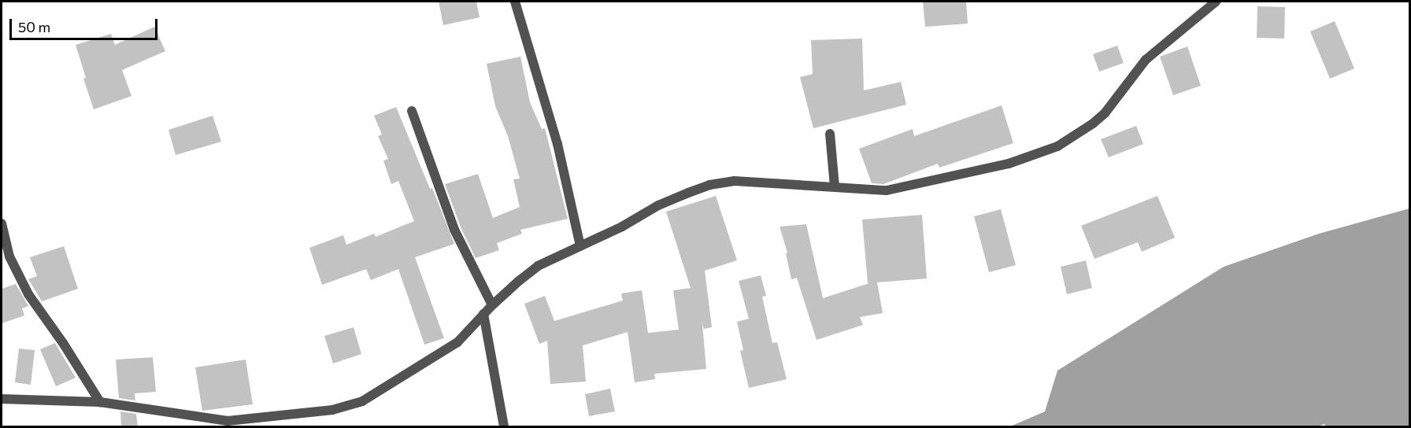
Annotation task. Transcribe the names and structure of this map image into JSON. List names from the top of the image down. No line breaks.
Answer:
{"scale_bar":"50 m"}
